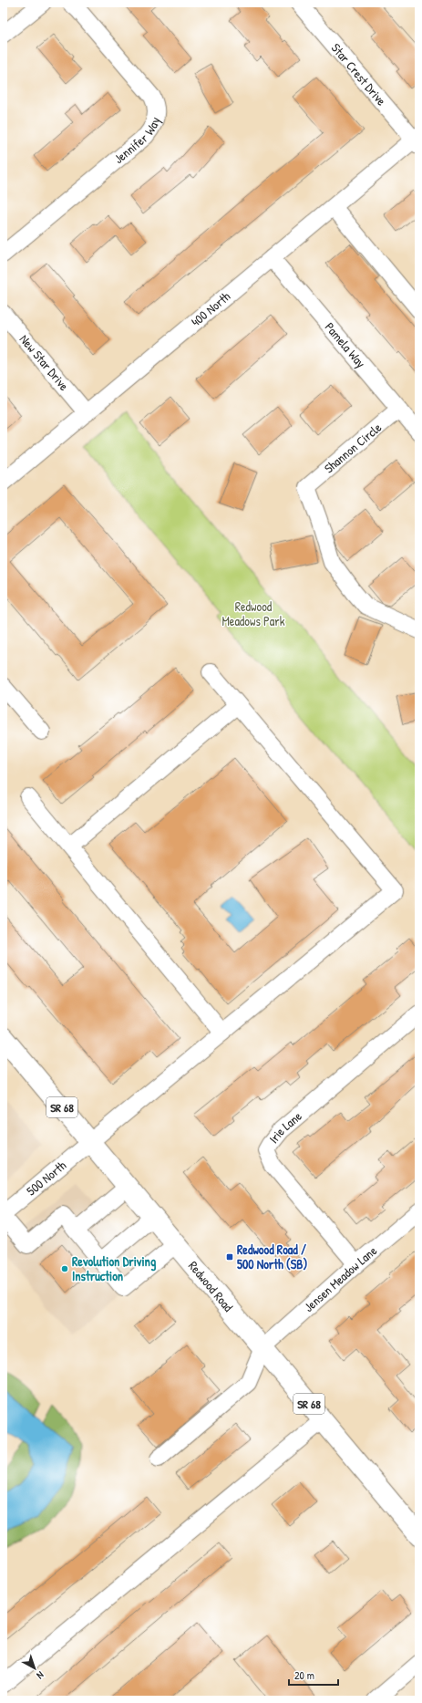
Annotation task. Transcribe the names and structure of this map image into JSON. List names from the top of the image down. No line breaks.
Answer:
{"streets":{"main road":["SR 68","Redwood Road"],"street":["Star Crest Drive","Jennifer Way","400 North","Pamela Way","New Star Drive","Shannon Circle","Irie Lane","500 North","Jensen Meadow Lane"]},"crossings":[["Star Crest Drive","400 North"],["400 North","Pamela Way"],["400 North","New Star Drive"],["Pamela Way","Shannon Circle"],["Irie Lane","Jensen Meadow Lane"],["500 North","Redwood Road"],["Jensen Meadow Lane","Redwood Road"]],"parks":["Redwood Meadows Park"],"places":{"transit":["Redwood Road / 500 North (SB)"],"other":["Revolution Driving Instruction"]},"scale_bar":"20 m","north":"bottom right"}
